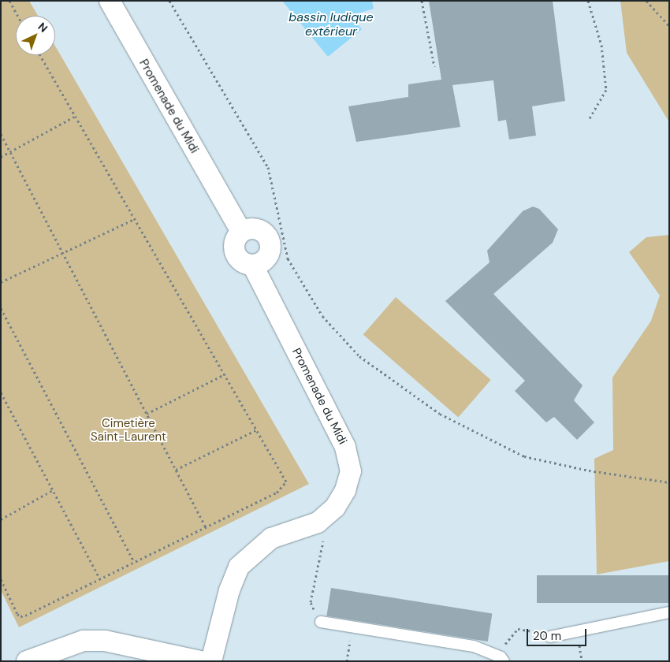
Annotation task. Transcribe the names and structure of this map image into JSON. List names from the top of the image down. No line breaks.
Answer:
{"streets":{"street":["Promenade du Midi"]},"water":["bassin ludique extérieur"],"parks":["Cimetière Saint-Laurent"],"scale_bar":"20 m","north":"top right"}
